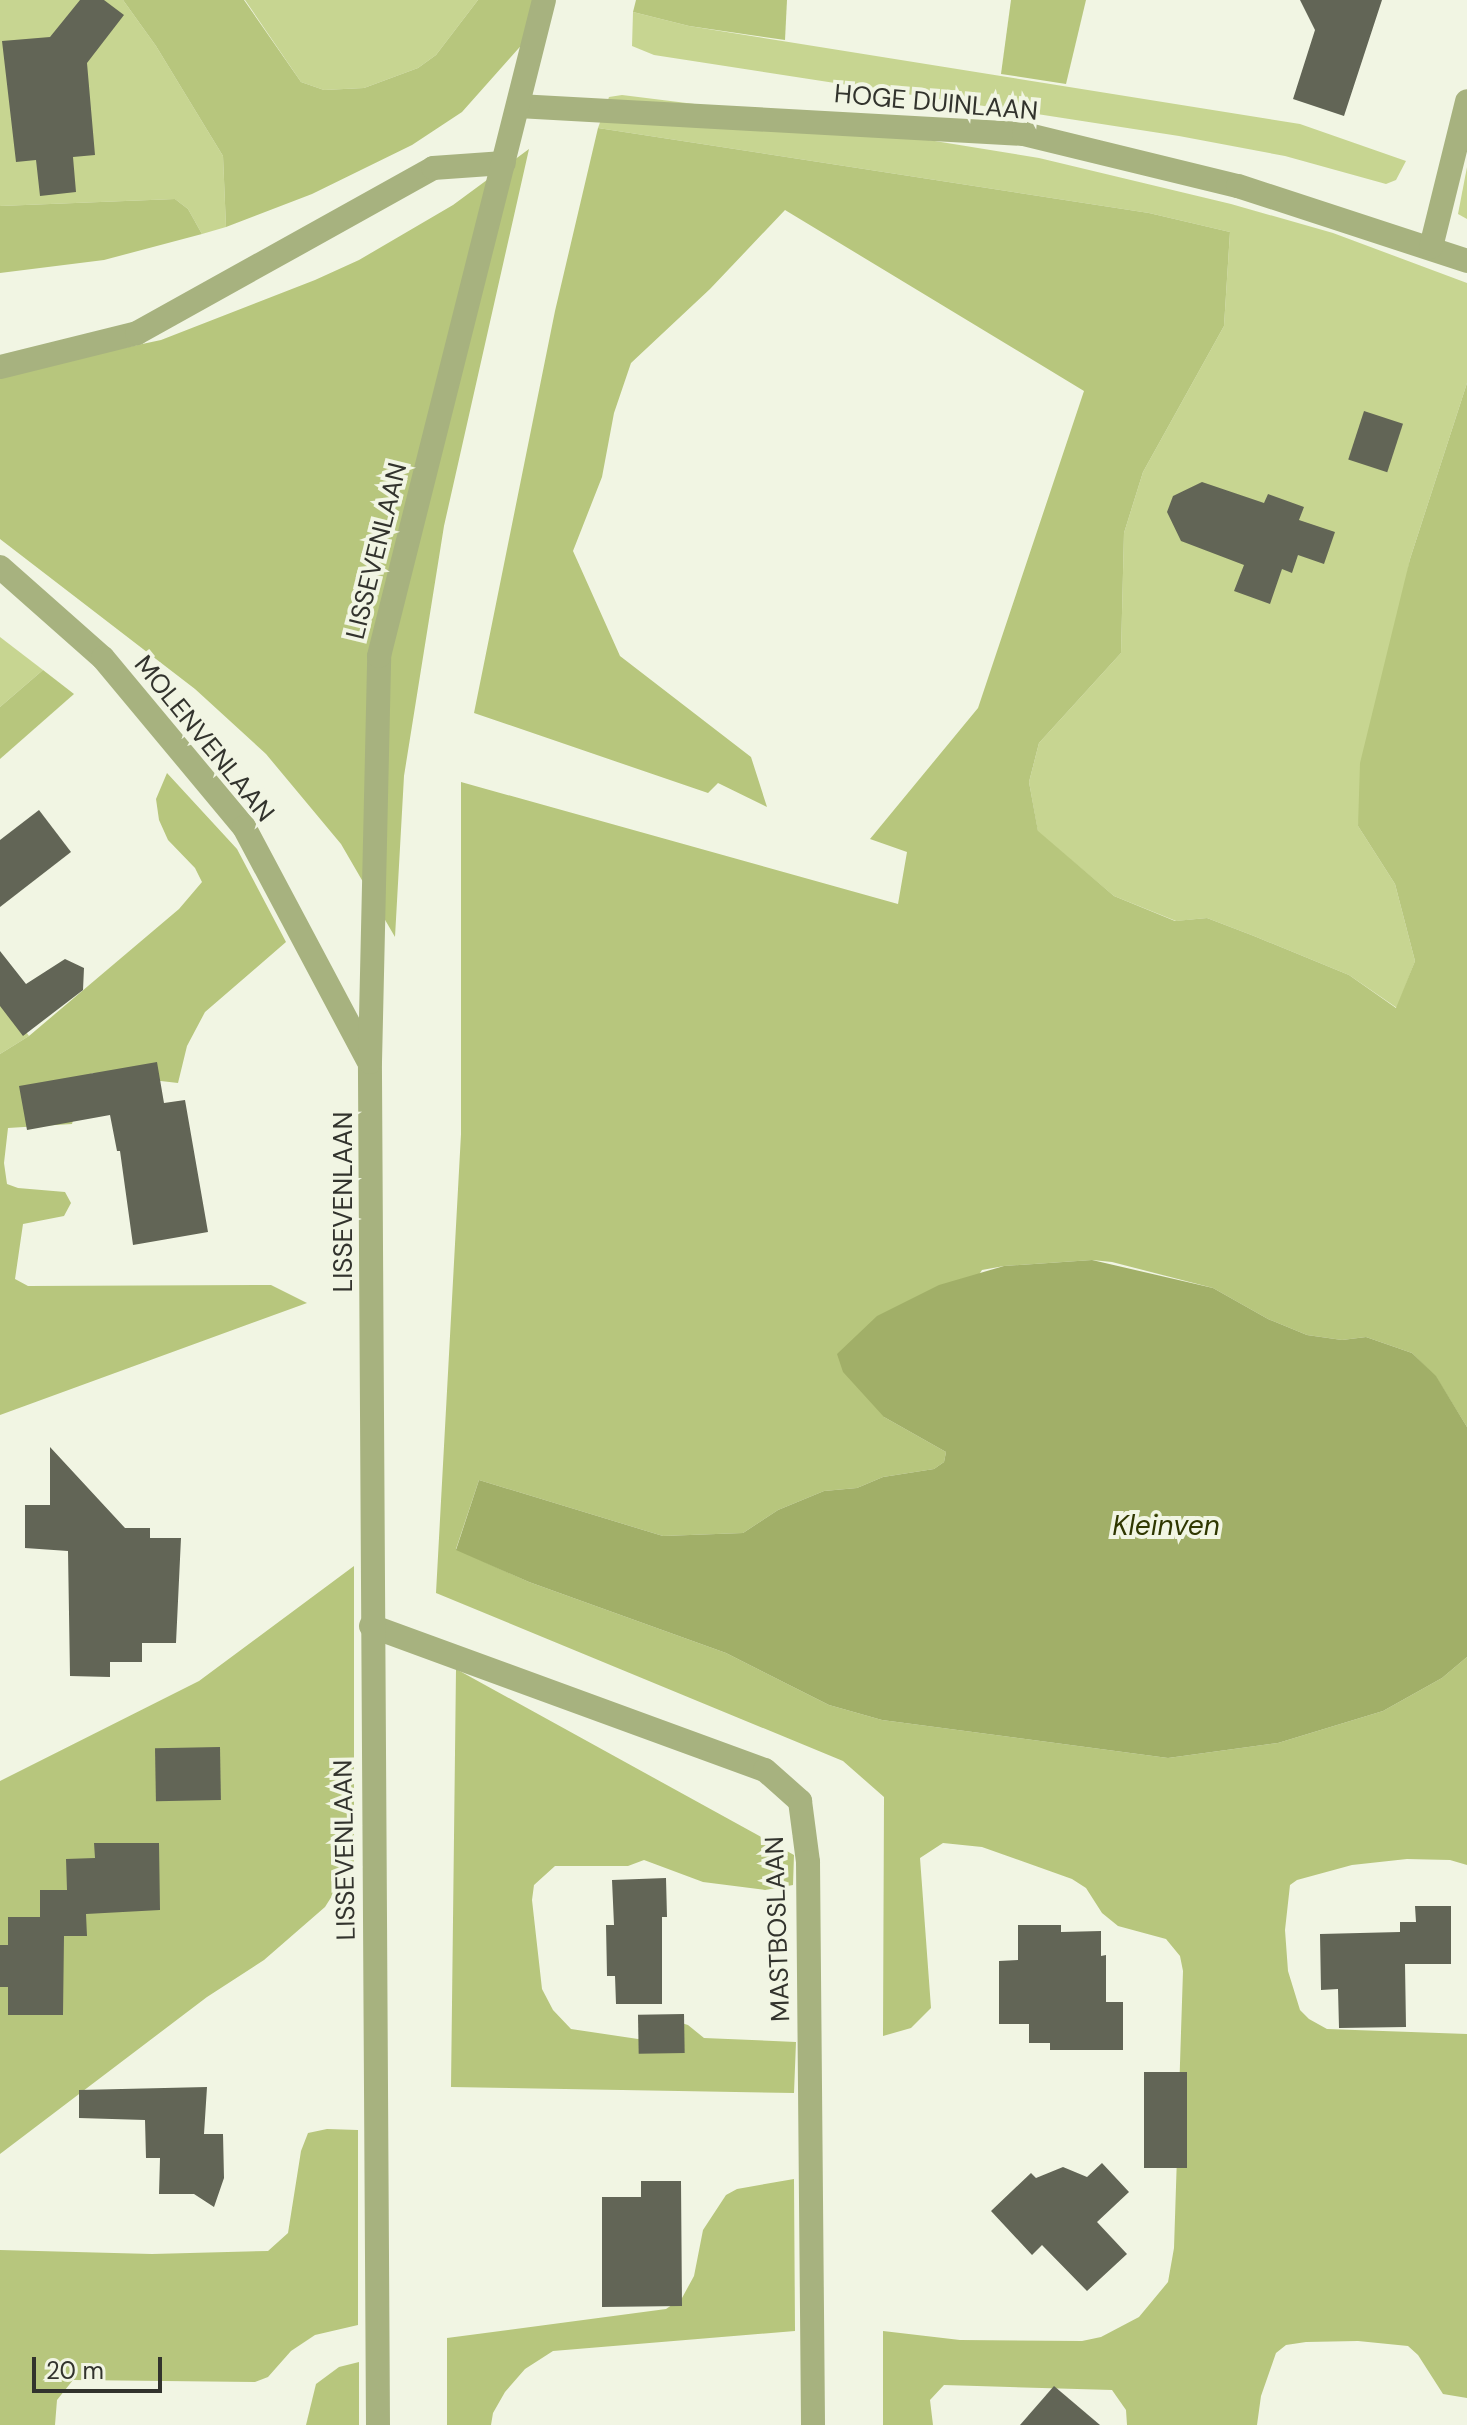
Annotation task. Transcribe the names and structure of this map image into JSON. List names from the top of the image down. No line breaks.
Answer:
{"streets":{"street":["HOGE DUINLAAN","LISSEVENLAAN","MOLENVENLAAN","MASTBOSLAAN"]},"crossings":[["HOGE DUINLAAN","LISSEVENLAAN"],["LISSEVENLAAN","MOLENVENLAAN"],["LISSEVENLAAN","MASTBOSLAAN"]],"water":["Kleinven"],"scale_bar":"20 m"}
